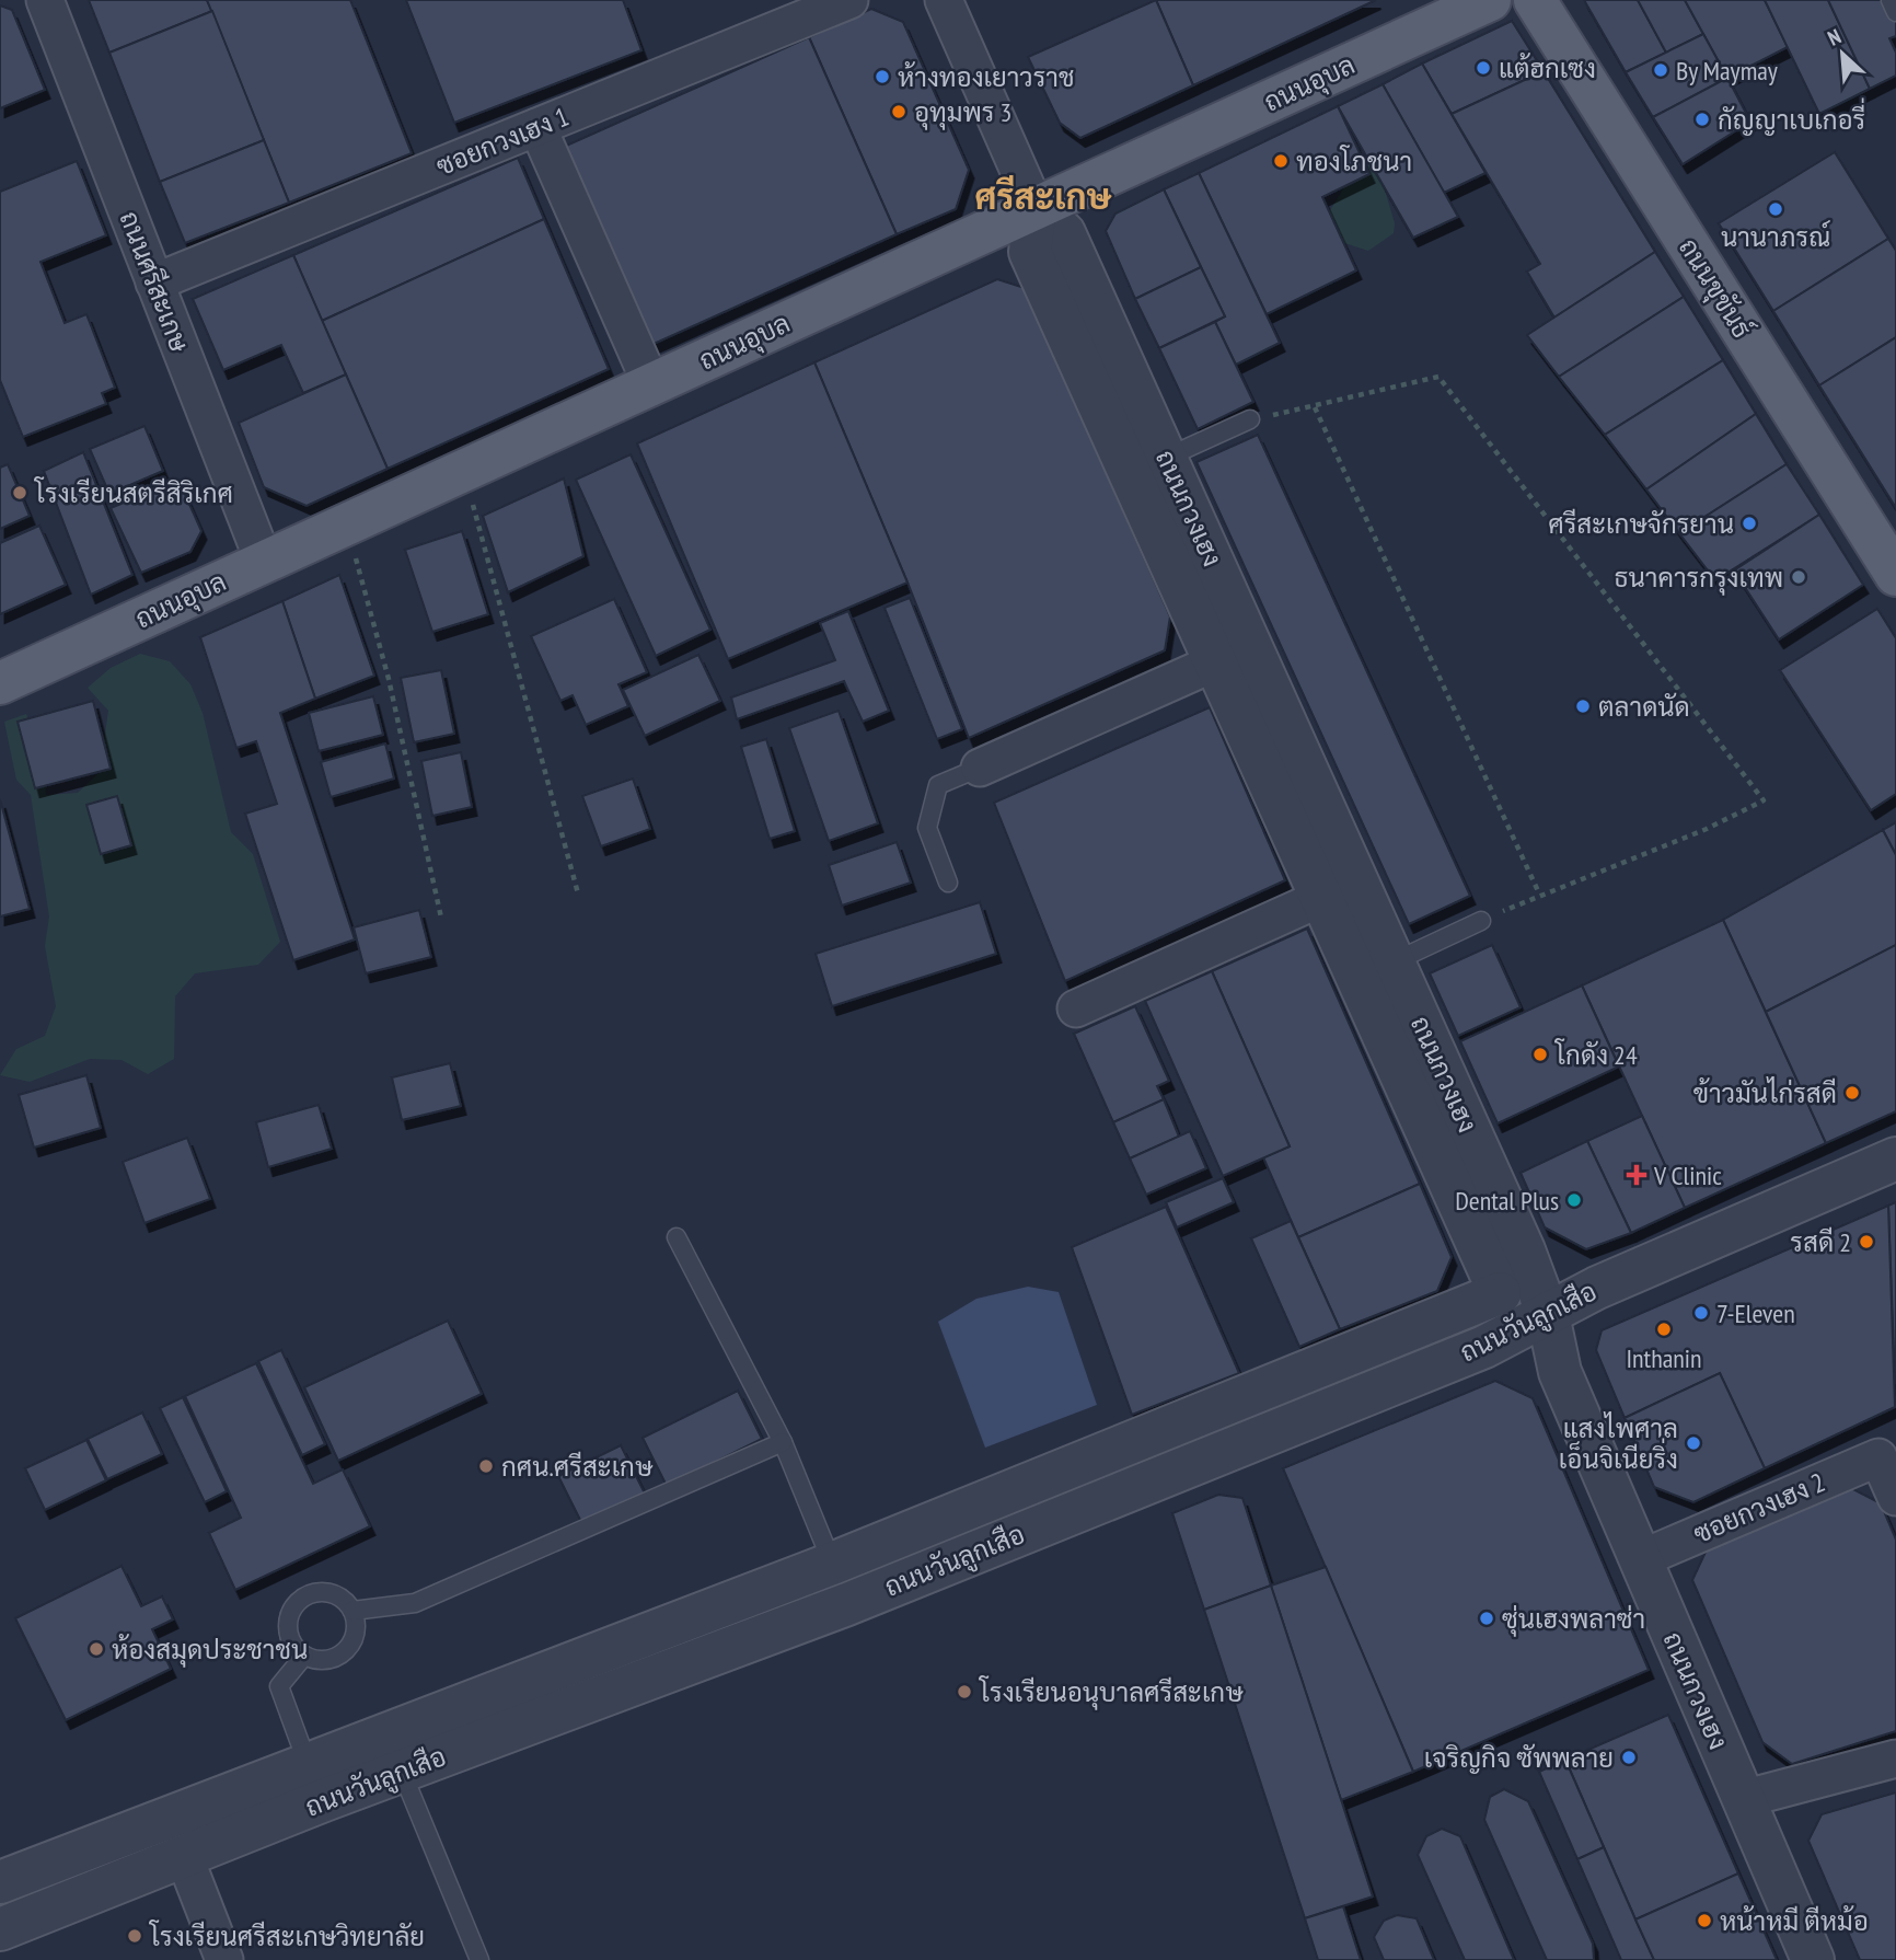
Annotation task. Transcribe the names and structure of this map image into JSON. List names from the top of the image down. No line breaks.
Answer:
{"streets":{"main road":["ถนนอุบล","ถนนขุขันธ์"],"street":["ซอยกวงเฮง 1","ถนนศรีสะเกษ","ถนนกวงเฮง","ถนนวันลูกเสือ","ซอยกวงเฮง 2"]},"crossings":[["ถนนอุบล","ถนนศรีสะเกษ"],["ถนนอุบล","ถนนกวงเฮง"],["ซอยกวงเฮง 1","ถนนศรีสะเกษ"],["ถนนกวงเฮง","ถนนวันลูกเสือ"],["ถนนกวงเฮง","ซอยกวงเฮง 2"]],"districts":["ศรีสะเกษ"],"places":{"other":["แต้ฮกเซง","By Maymay","ห้างทองเยาวราช","อุทุมพร 3","กัญญาเบเกอรี่","ทองโภชนา","นานาภรณ์","โรงเรียนสตรีสิริเกศ","ศรีสะเกษจักรยาน","ธนาคารกรุงเทพ","ตลาดนัด","โกดัง 24","ข้าวมันไก่รสดี","Dental Plus","รสดี 2","7-Eleven","Inthanin","แสงไพศาล เอ็นจิเนียริ่ง","กศน.ศรีสะเกษ","ซุ่นเฮงพลาซ่า","ห้องสมุดประชาชน","โรงเรียนอนุบาลศรีสะเกษ","เจริญกิจ ซัพพลาย","หน้าหมี ตีหม้อ","โรงเรียนศรีสะเกษวิทยาลัย"],"health":["V Clinic"]},"north":"top left"}
